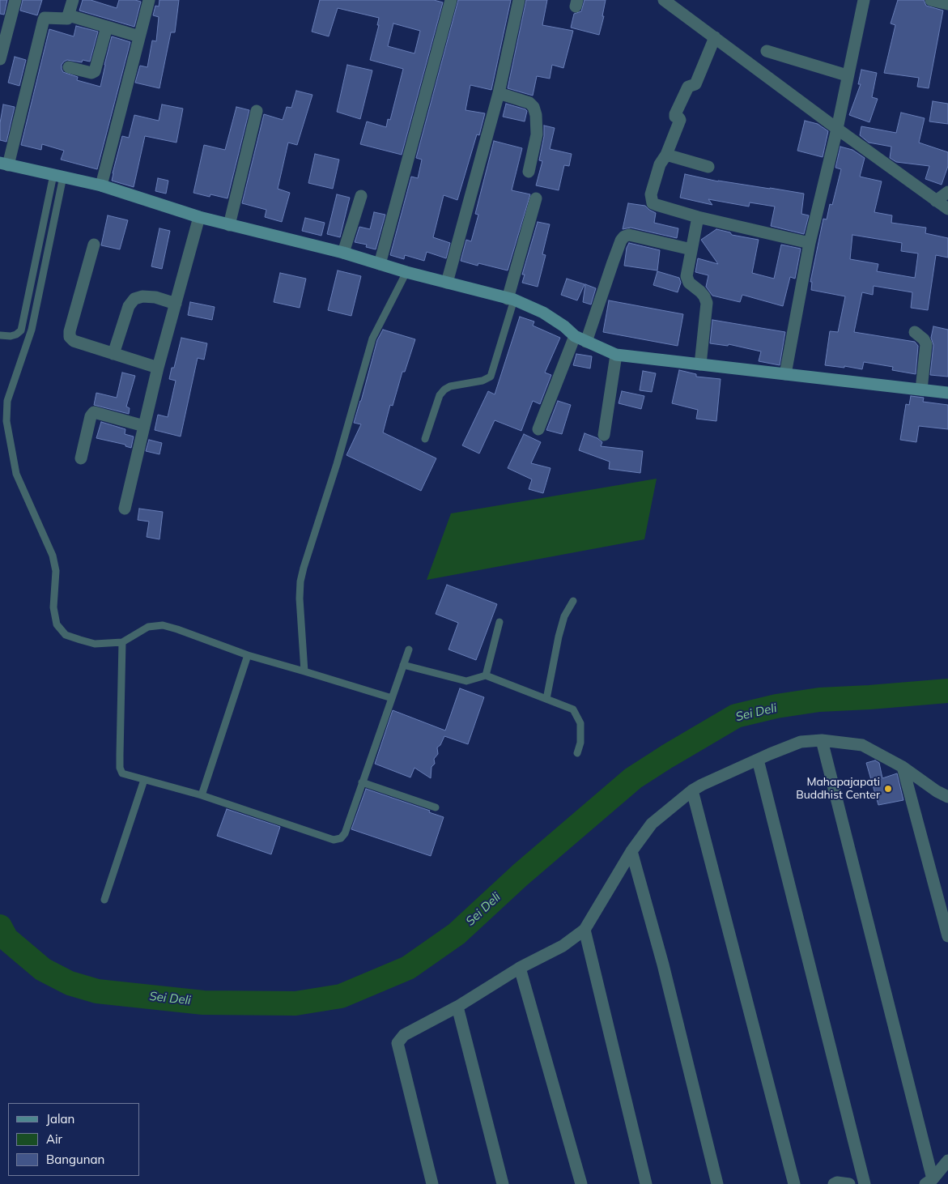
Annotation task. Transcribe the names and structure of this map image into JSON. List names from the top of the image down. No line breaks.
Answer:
{"water":["Sei Deli"],"places":["Mahapajapati Buddhist Center"],"legend":["Jalan","Air","Bangunan"]}
